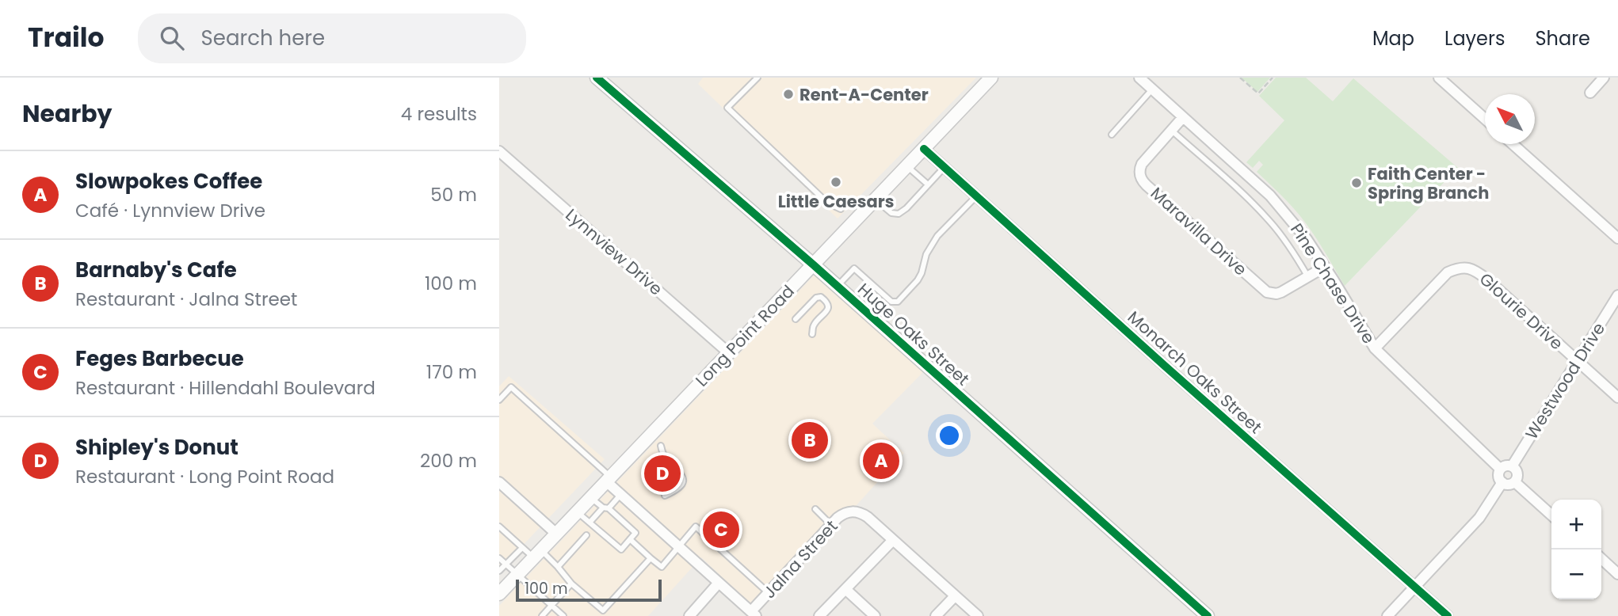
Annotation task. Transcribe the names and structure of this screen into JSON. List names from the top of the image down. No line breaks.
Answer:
{"streets":{"street":["Maravilla Drive","Lynnview Drive","Pine Chase Drive","Glourie Drive","Huge Oaks Street","Long Point Road","Monarch Oaks Street","Westwood Drive","Jalna Street"]},"crossings":[["Maravilla Drive","Pine Chase Drive"],["Lynnview Drive","Long Point Road"],["Pine Chase Drive","Glourie Drive"],["Pine Chase Drive","Westwood Drive"],["Glourie Drive","Westwood Drive"],["Huge Oaks Street","Long Point Road"],["Long Point Road","Monarch Oaks Street"]],"places":["Rent-A-Center","Little Caesars","Faith Center - Spring Branch"],"scale_bar":"100 m","north":"top left","page":{"header":"Trailo","search":"Search here","nav":["Map","Layers","Share"],"heading":["Nearby","4 results"],"list":[{"mark":"A","name":"Slowpokes Coffee","note":"Café · Lynnview Drive","value":"50 m"},{"mark":"B","name":"Barnaby's Cafe","note":"Restaurant · Jalna Street","value":"100 m"},{"mark":"C","name":"Feges Barbecue","note":"Restaurant · Hillendahl Boulevard","value":"170 m"},{"mark":"D","name":"Shipley's Donut","note":"Restaurant · Long Point Road","value":"200 m"}],"pins":["B","A","D","C"],"map_buttons":["+","−"],"scale":"100 m"}}
